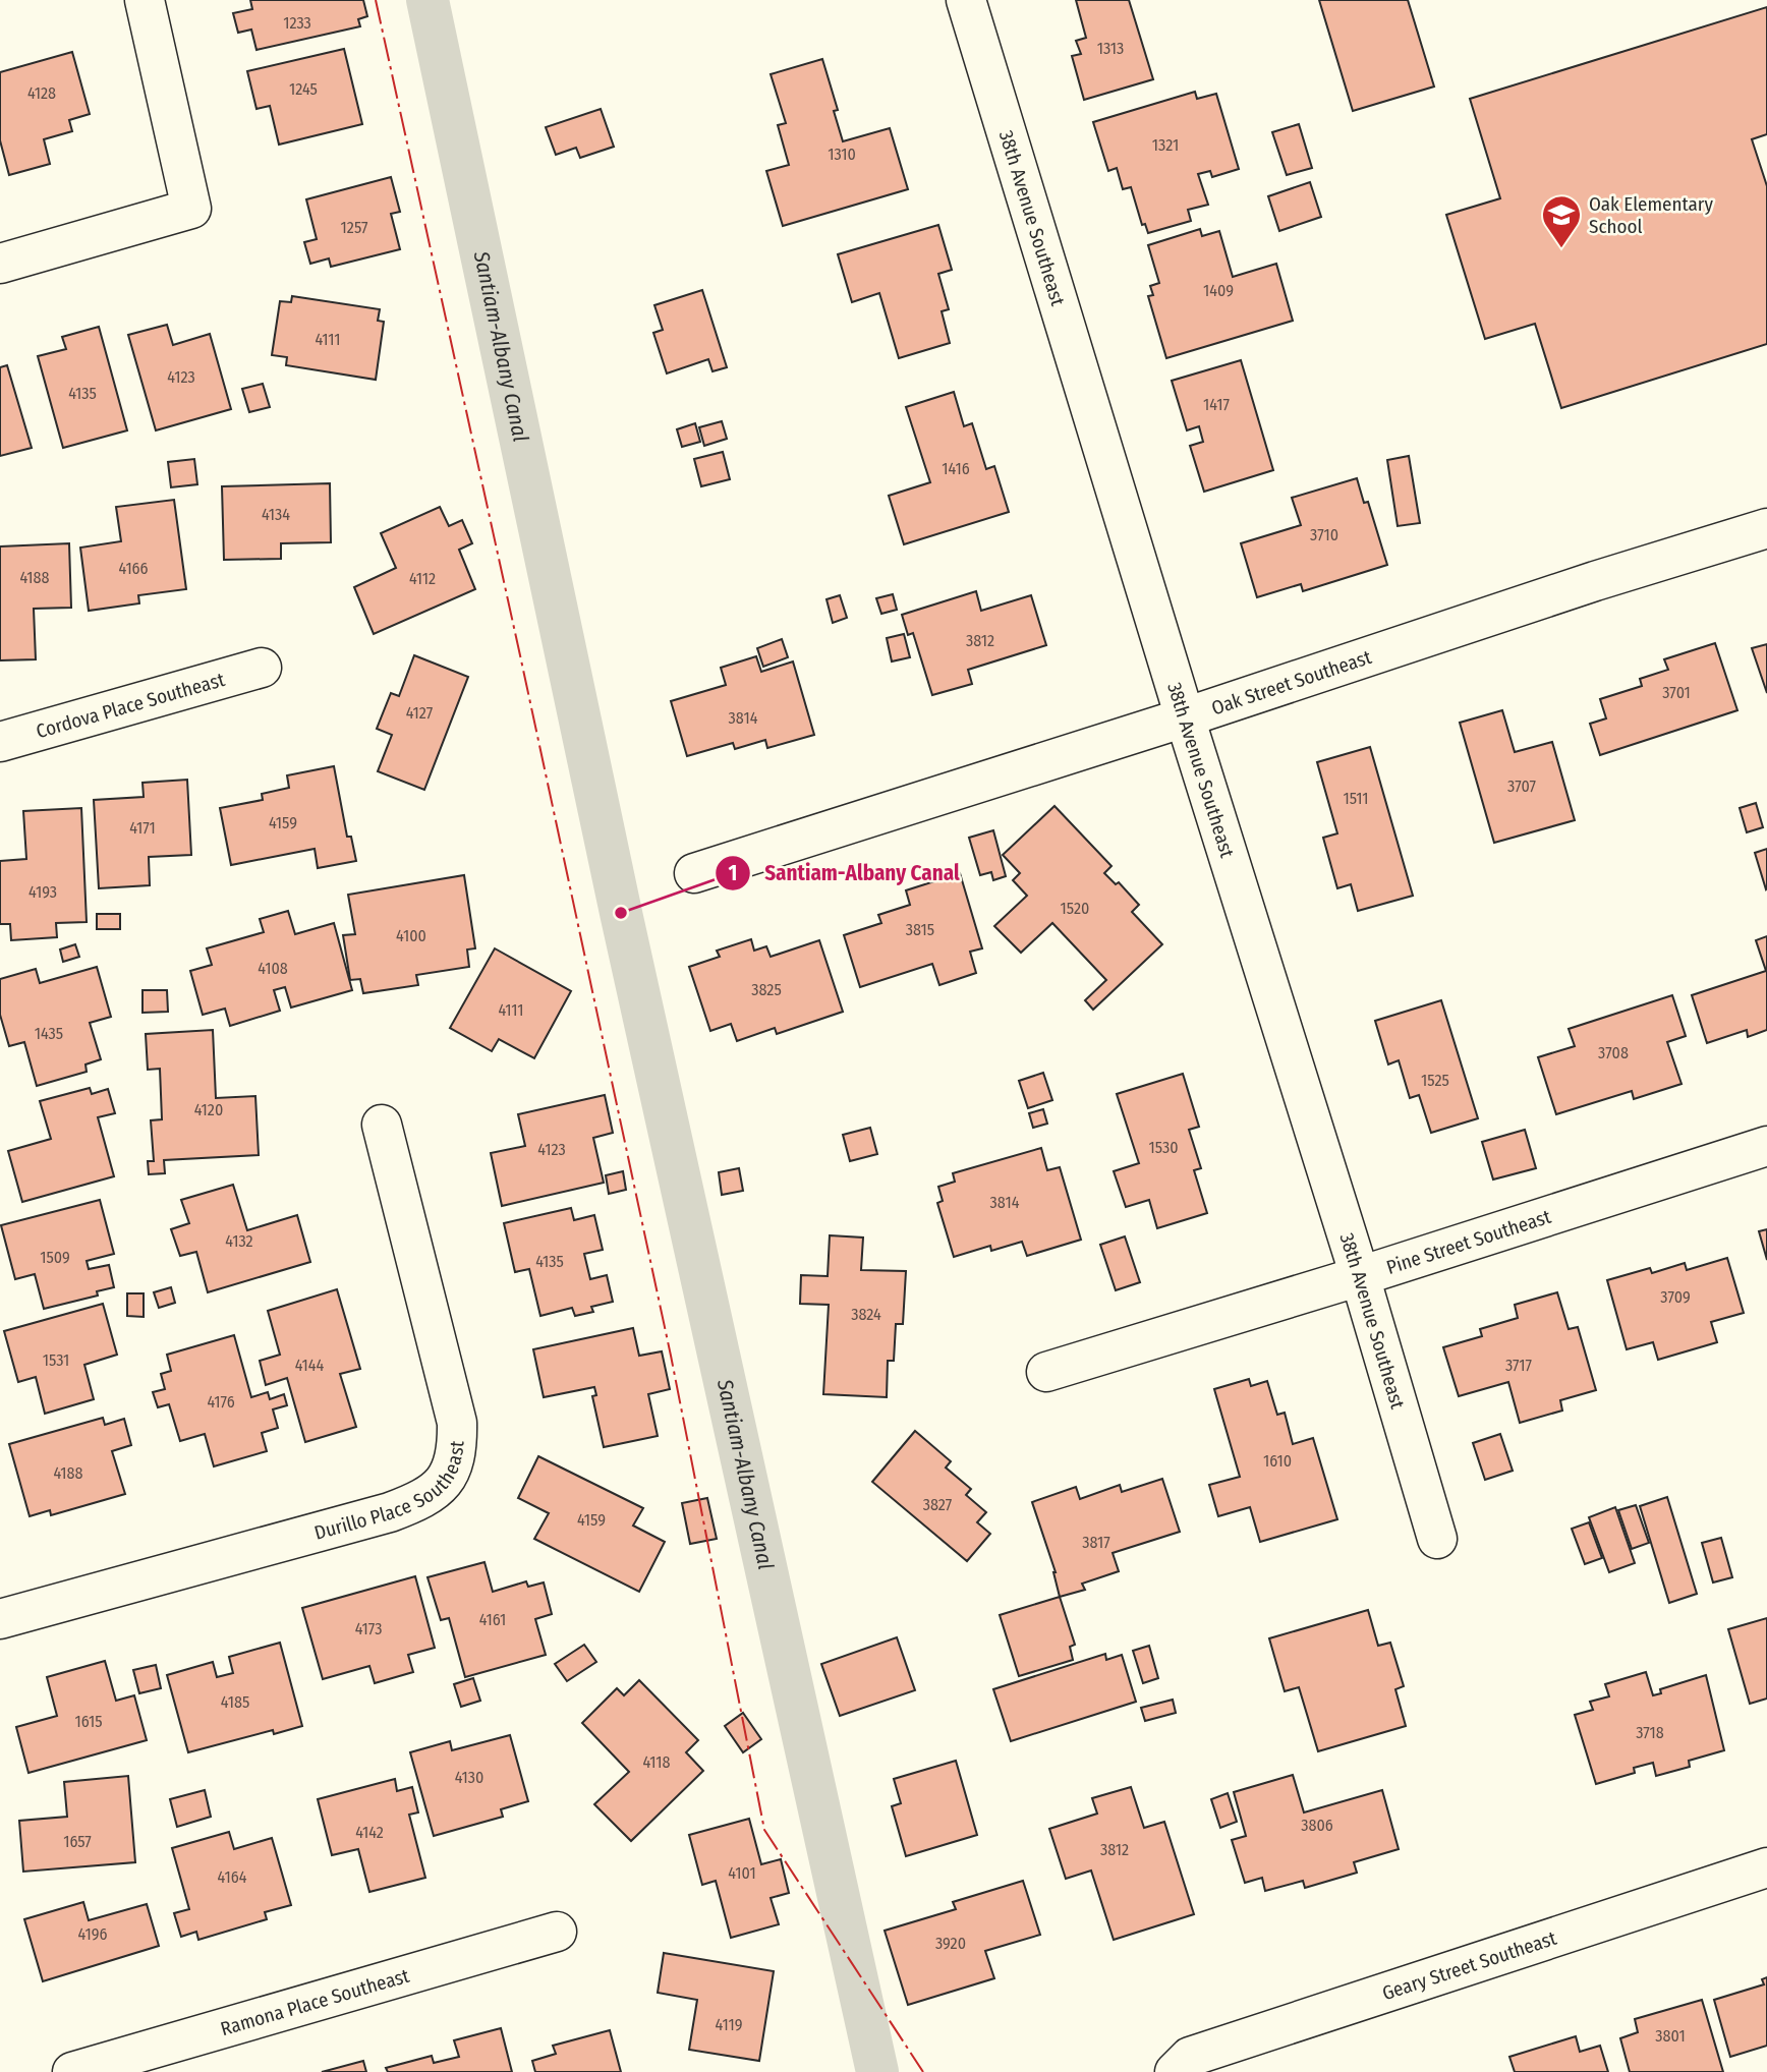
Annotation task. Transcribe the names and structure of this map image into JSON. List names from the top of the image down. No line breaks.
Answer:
{"streets":{"street":["38th Avenue Southeast","Oak Street Southeast","Cordova Place Southeast","Pine Street Southeast","Durillo Place Southeast","Geary Street Southeast","Ramona Place Southeast"]},"crossings":[["38th Avenue Southeast","Oak Street Southeast"],["38th Avenue Southeast","Pine Street Southeast"]],"water":["Santiam-Albany Canal"],"places":{"school or university":["Oak Elementary School"],"other":["Santiam-Albany Canal"]},"house_numbers":["1233","1313","1245","4128","1321","1310","1257","1409","4111","4123","4135","1417","1416","4134","3710","4166","4188","4112","3812","3701","4127","3814","3707","1511","4159","4171","4193","1520","3815","4100","4108","3825","4111","1435","3708","1525","4120","1530","4123","3814","4132","1509","4135","3709","3824","1531","4144","3717","4176","1610","4188","3827","4159","3817","4161","4173","4185","1615","3718","4118","4130","3806","4142","1657","3812","4101","4164","4196","3920","4119","3801"]}
